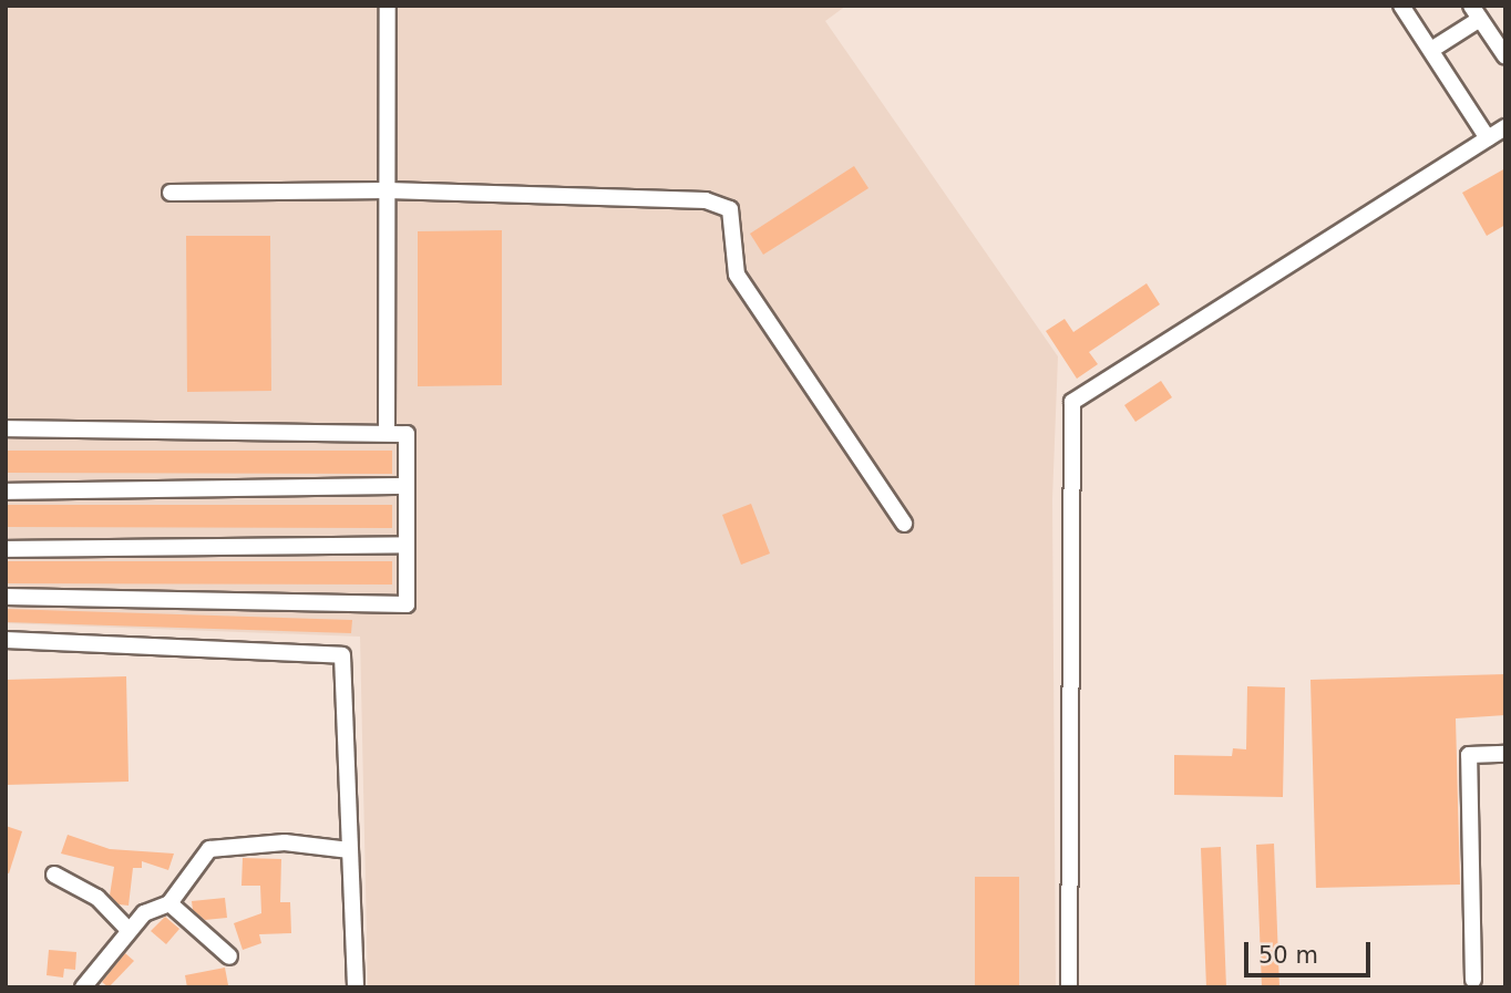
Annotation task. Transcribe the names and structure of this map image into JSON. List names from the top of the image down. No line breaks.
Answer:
{"scale_bar":"50 m"}
